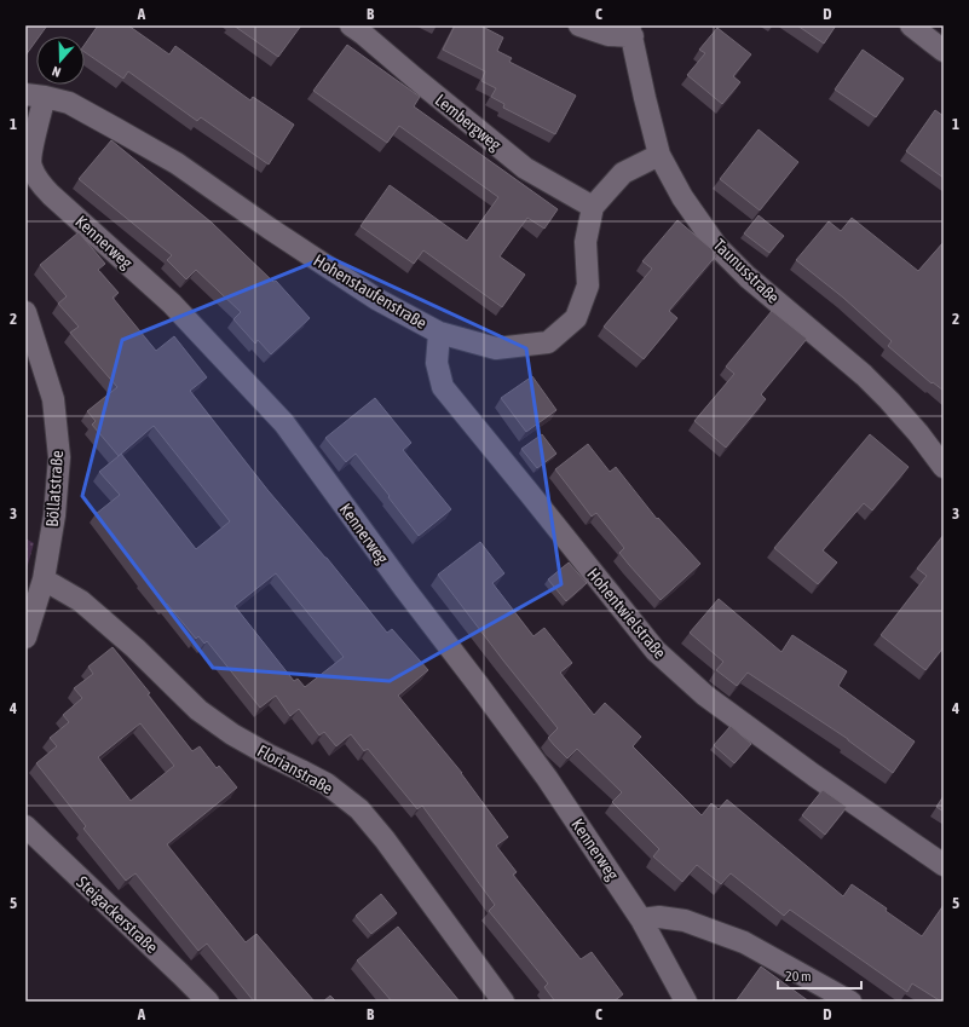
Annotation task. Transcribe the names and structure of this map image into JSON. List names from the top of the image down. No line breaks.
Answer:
{"streets":{"street":["Lembergweg","Kennerweg","Taunusstraße","Hohenstaufenstraße","Böllatstraße","Hohentwielstraße","Florianstraße","Steigackerstraße"]},"crossings":[["Lembergweg","Hohenstaufenstraße"],["Kennerweg","Hohenstaufenstraße"],["Hohenstaufenstraße","Hohentwielstraße"],["Böllatstraße","Florianstraße"]],"scale_bar":"20 m","north":"bottom","grid":{"columns":["A","B","C","D"],"rows":["1","2","3","4","5"]}}
